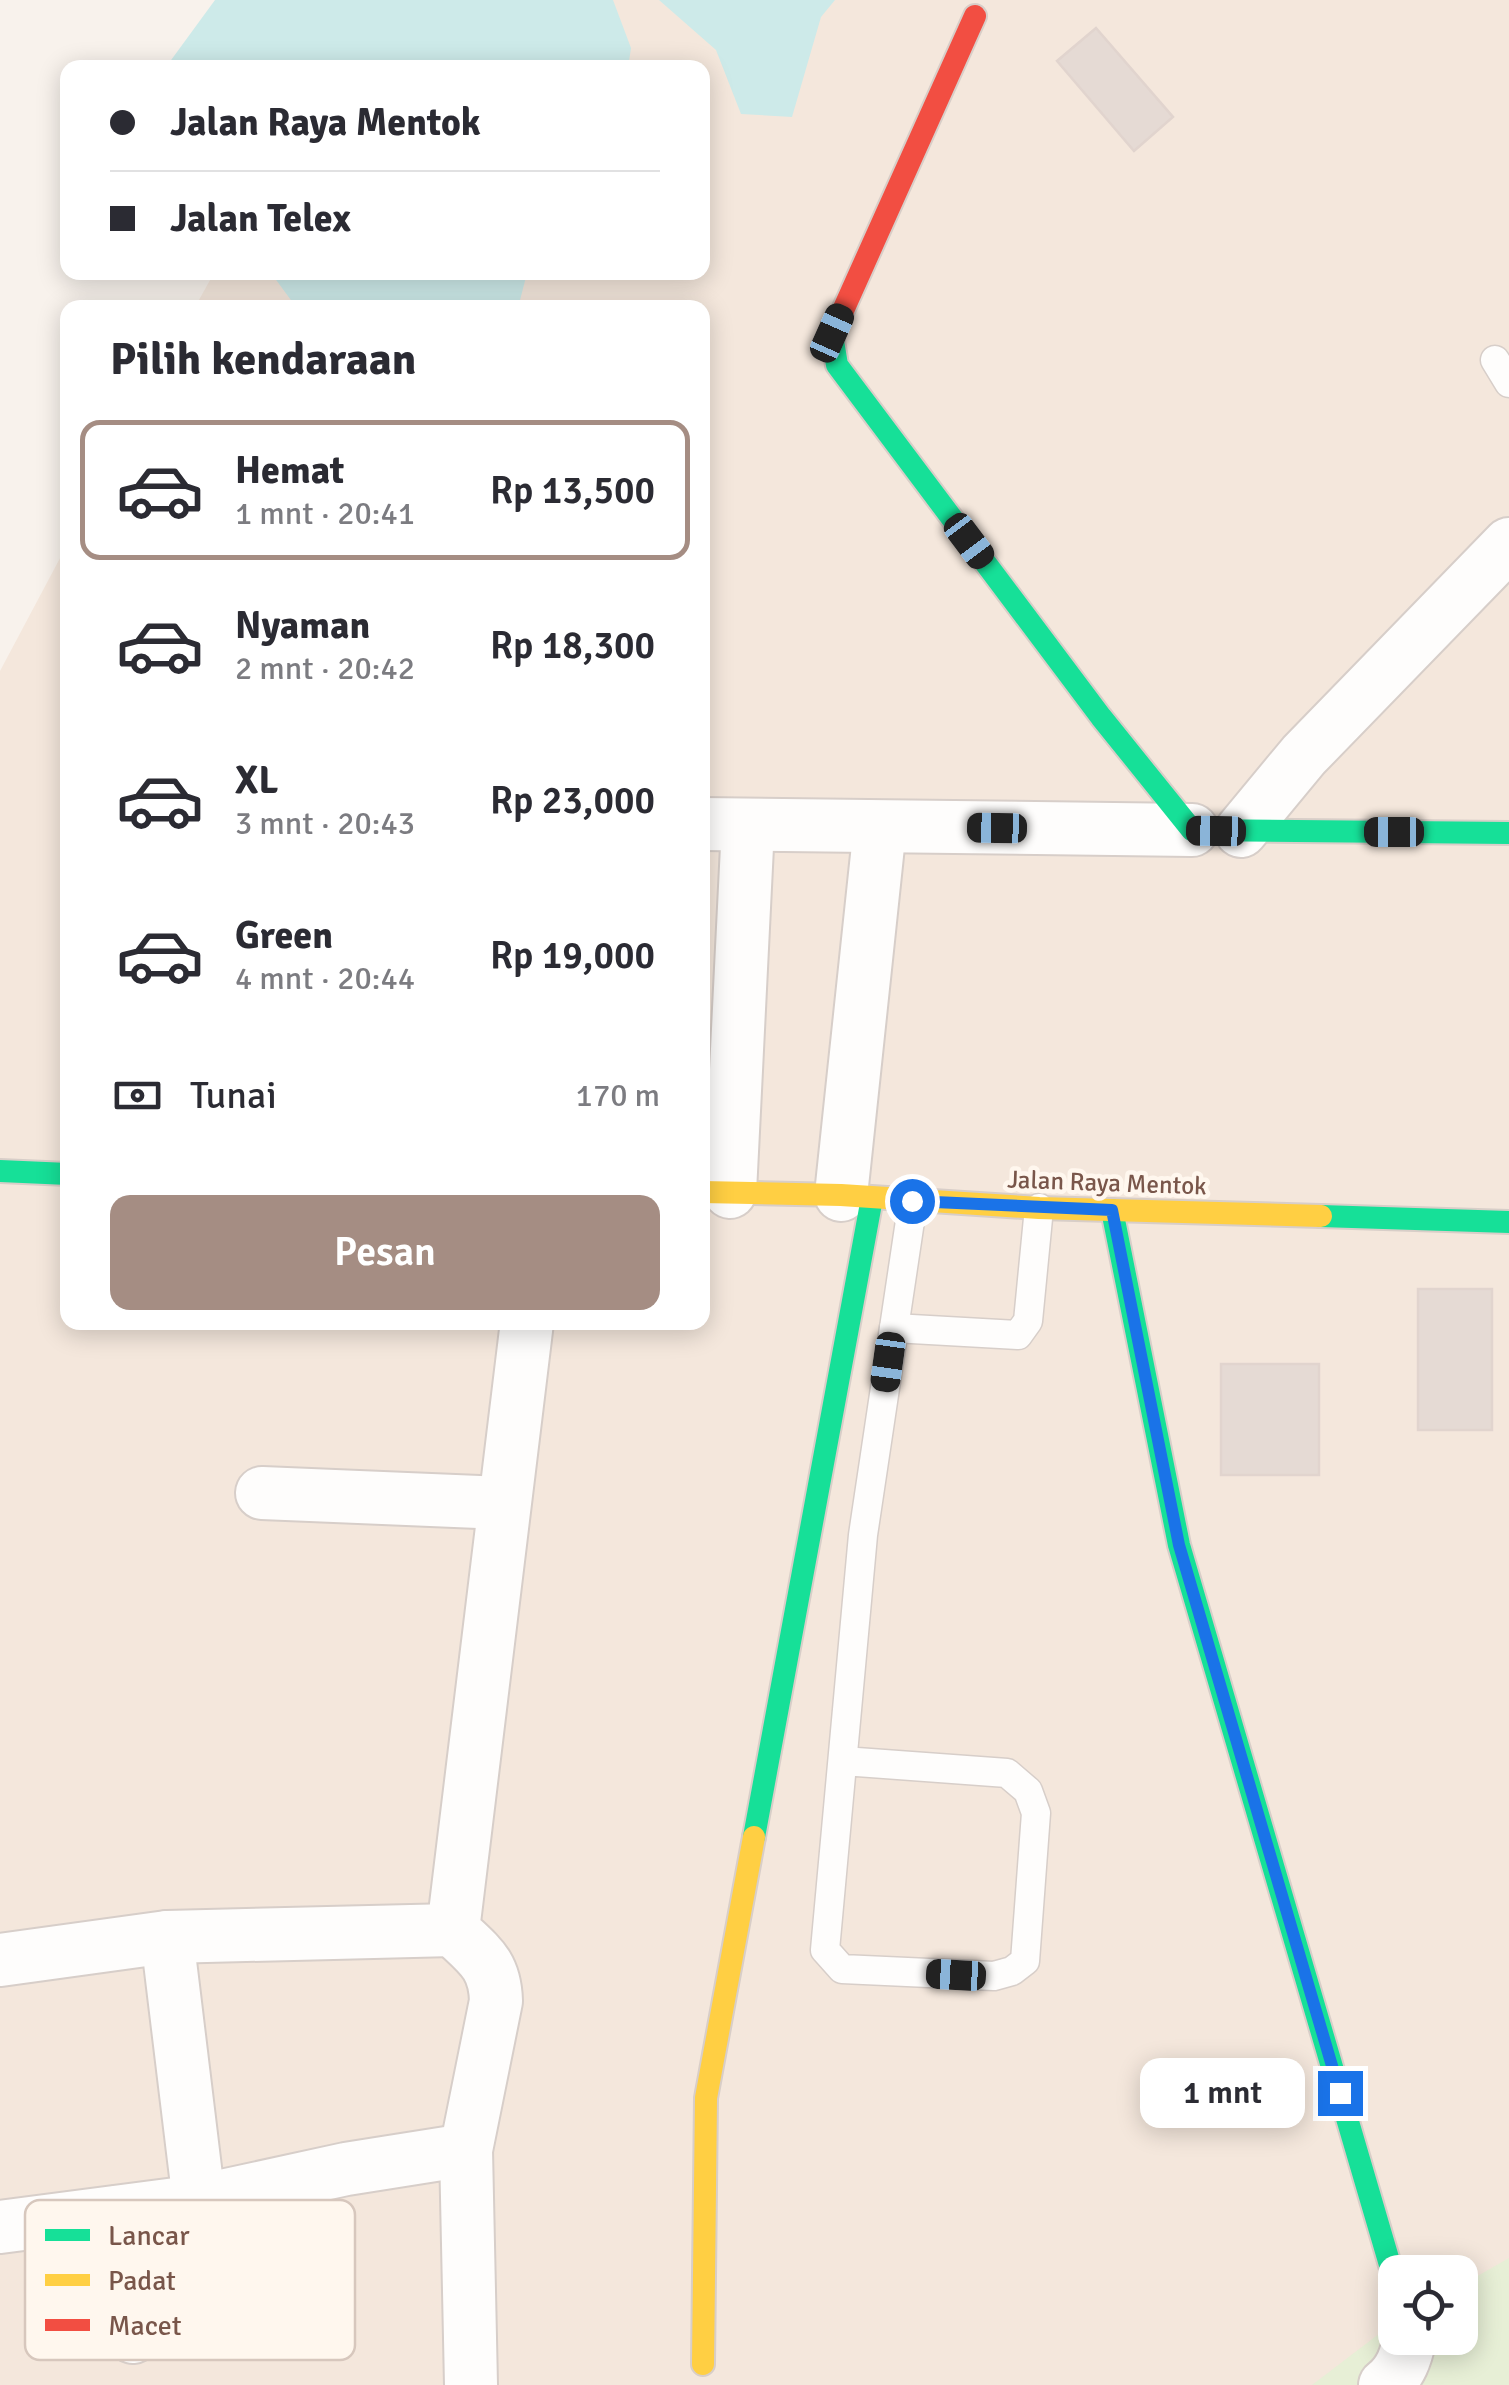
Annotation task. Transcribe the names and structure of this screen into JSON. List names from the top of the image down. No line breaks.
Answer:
{"streets":{"main road":["Jalan Raya Mentok"]},"legend":["Lancar","Padat","Macet"],"page":{"banner":["Jalan Raya Mentok","Jalan Telex"],"heading":"Pilih kendaraan","list":[{"name":"Hemat","note":"1 mnt · 20:41","value":"Rp 13,500"},{"name":"Nyaman","note":"2 mnt · 20:42","value":"Rp 18,300"},{"name":"XL","note":"3 mnt · 20:43","value":"Rp 23,000"},{"name":"Green","note":"4 mnt · 20:44","value":"Rp 19,000"}],"pay":["Tunai","170 m"],"buttons":"Pesan","bubble":"1 mnt"}}
